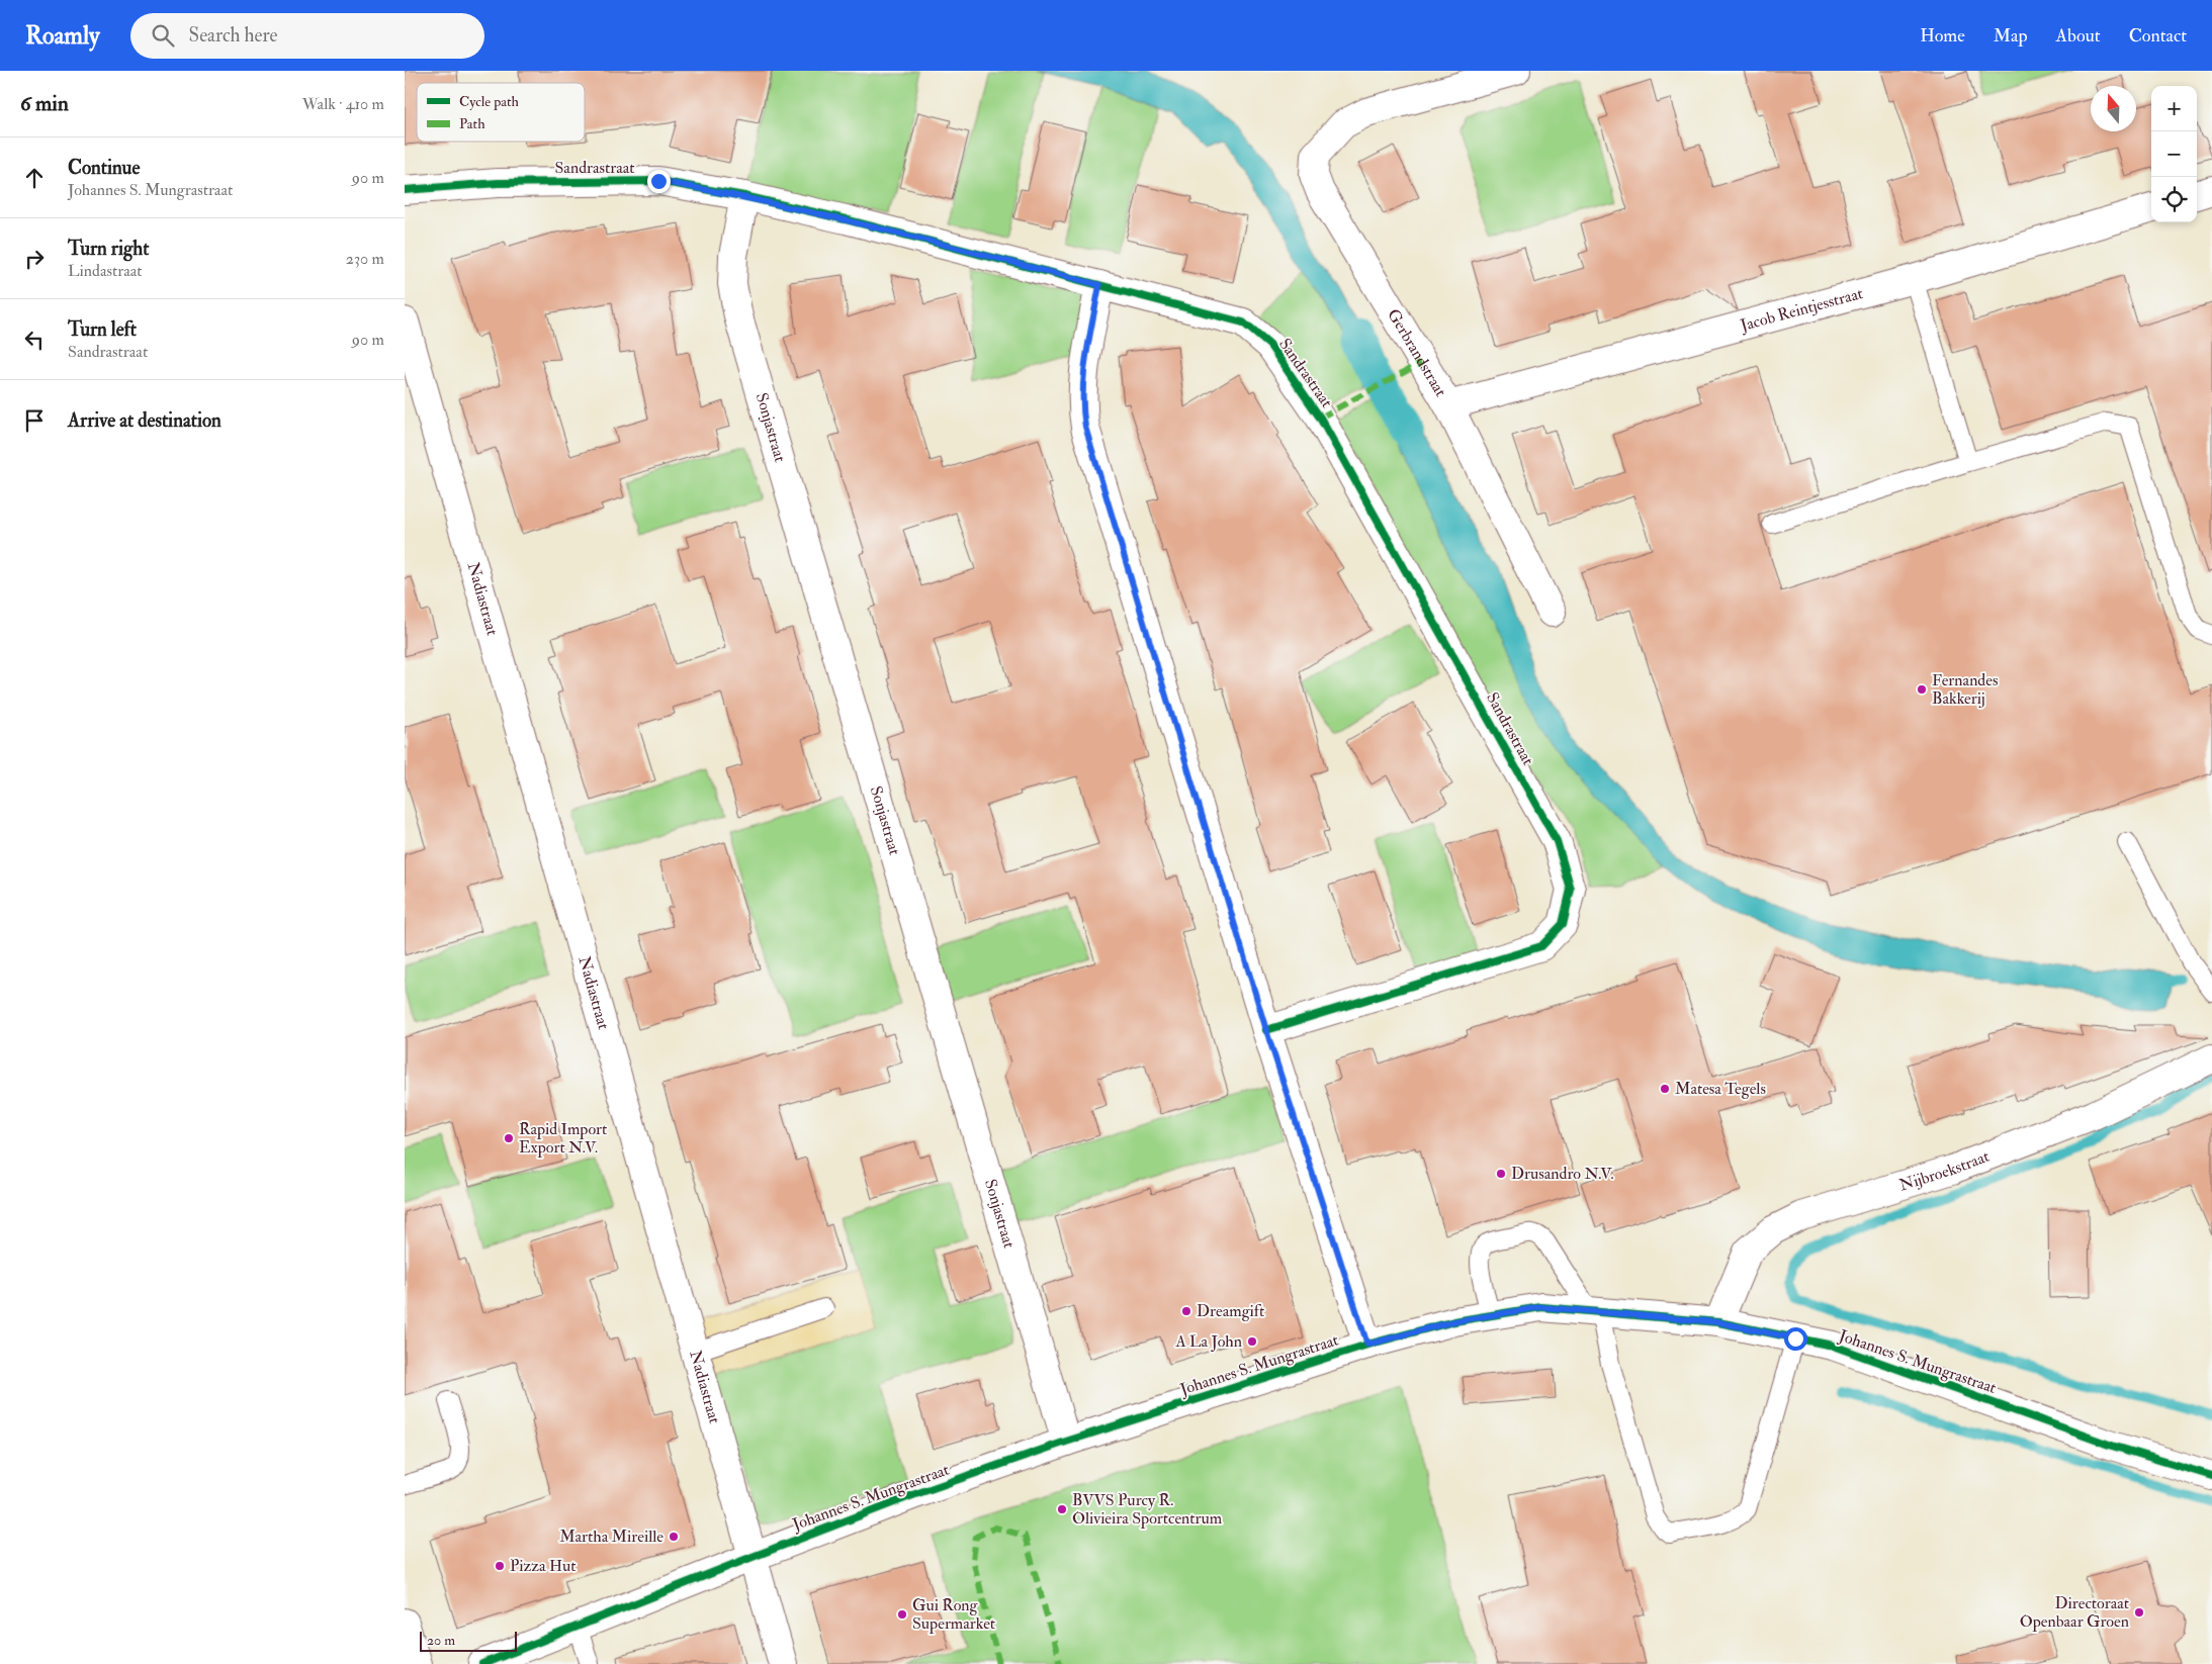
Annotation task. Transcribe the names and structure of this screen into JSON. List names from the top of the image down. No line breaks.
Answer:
{"streets":{"street":["Sandrastraat","Jacob Reintjesstraat","Gerbrandstraat","Sonjastraat","Nadiastraat","Nijbroekstraat","Johannes S. Mungrastraat"]},"crossings":[["Sandrastraat","Sonjastraat"],["Jacob Reintjesstraat","Gerbrandstraat"],["Sonjastraat","Johannes S. Mungrastraat"],["Nadiastraat","Johannes S. Mungrastraat"],["Nijbroekstraat","Johannes S. Mungrastraat"]],"places":["Fernandes Bakkerij","Matesa Tegels","Rapid Import Export N.V.","Drusandro N.V.","Dreamgift","A La John","BVVS Purcy R. Olivieira Sportcentrum","Martha Mireille","Pizza Hut","Directoraat Openbaar Groen","Gui Rong Supermarket"],"legend":["Cycle path","Path"],"scale_bar":"20 m","north":"top","page":{"header":"Roamly","search":"Search here","nav":["Home","Map","About","Contact"],"heading":["6 min","Walk · 410 m"],"map_buttons":["+","−"],"list":[["Continue","Johannes S. Mungrastraat","90 m"],["Turn right","Lindastraat","230 m"],["Turn left","Sandrastraat","90 m"],"Arrive at destination"],"scale":"20 m"}}
